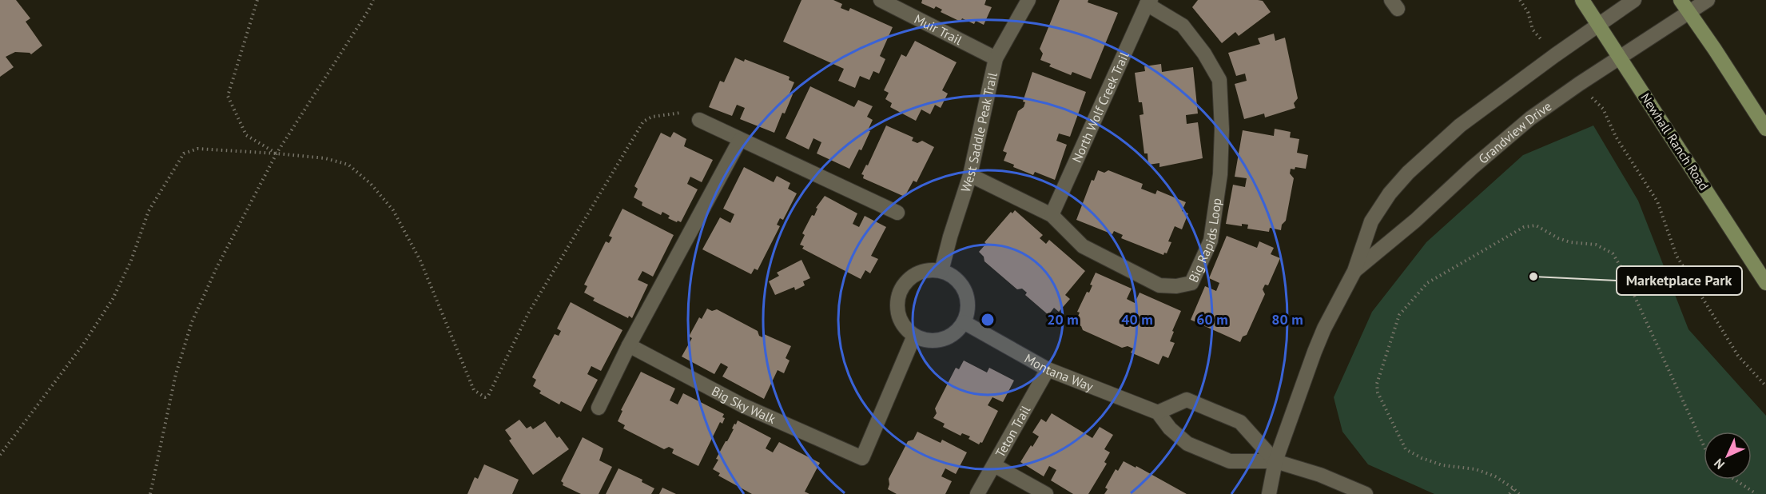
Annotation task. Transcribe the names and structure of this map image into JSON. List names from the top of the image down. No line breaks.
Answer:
{"streets":{"main road":["Newhall Ranch Road"],"street":["Muir Trail","North Wolf Creek Trail","West Saddle Peak Trail","Grandview Drive","Big Rapids Loop","Montana Way","Big Sky Walk","Teton Trail"]},"crossings":[["Muir Trail","West Saddle Peak Trail"],["North Wolf Creek Trail","Big Rapids Loop"],["West Saddle Peak Trail","Big Rapids Loop"],["West Saddle Peak Trail","Montana Way"],["West Saddle Peak Trail","Big Sky Walk"],["Grandview Drive","Newhall Ranch Road"],["Grandview Drive","Montana Way"],["Montana Way","Big Sky Walk"],["Montana Way","Teton Trail"]],"places":["Marketplace Park"],"north":"bottom left","rings":["20 m","40 m","60 m","80 m"]}
